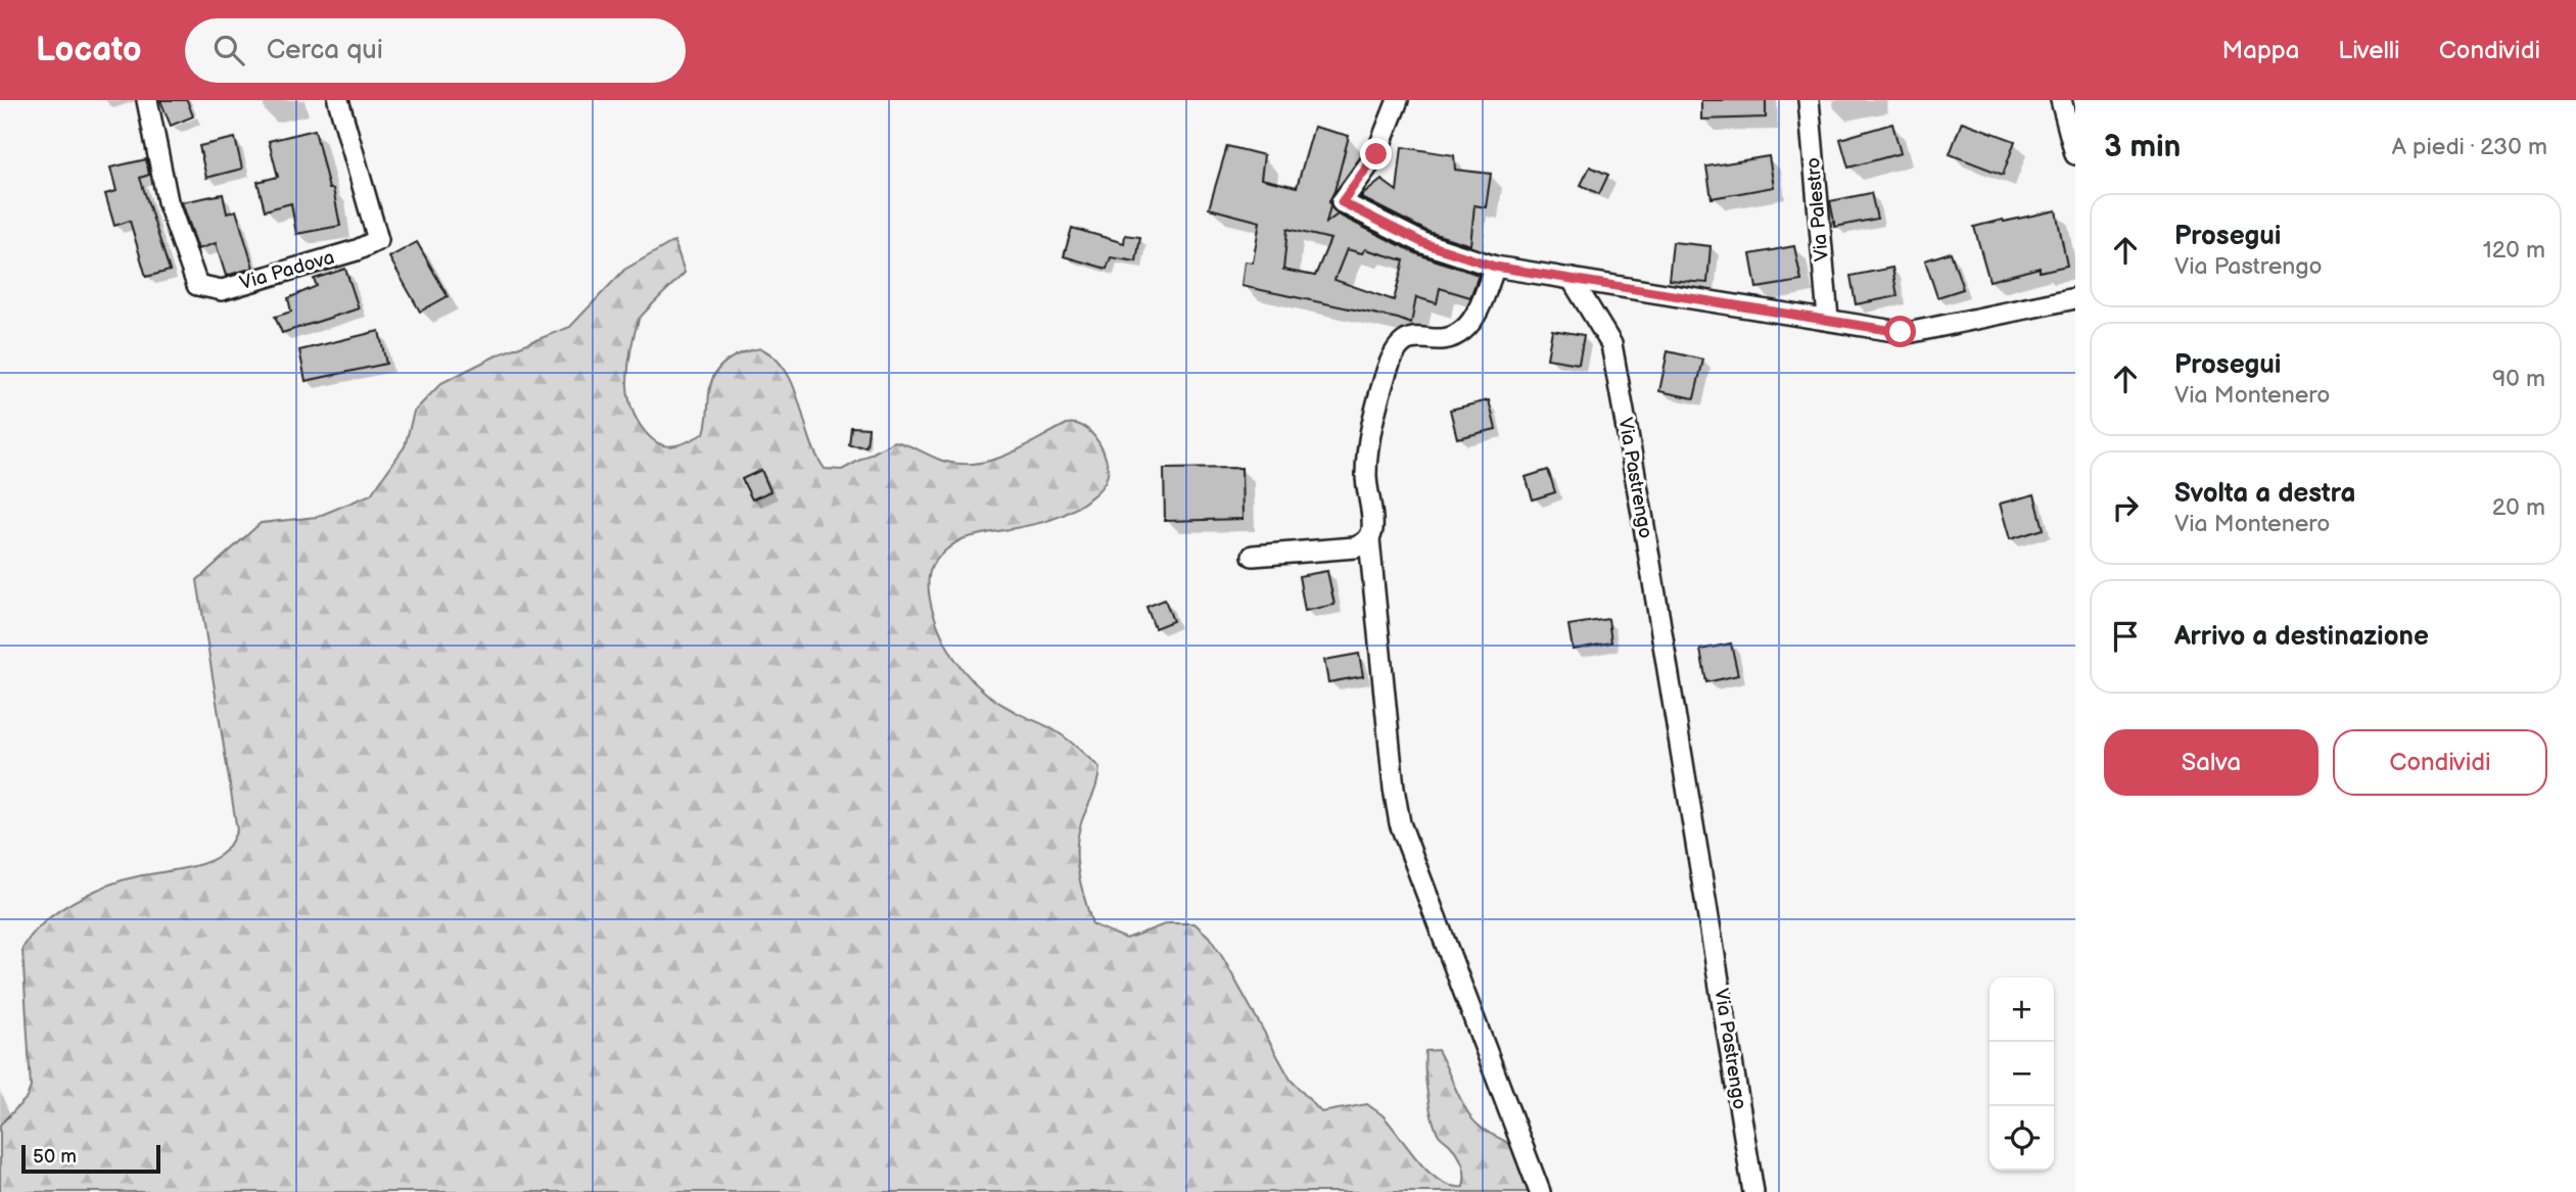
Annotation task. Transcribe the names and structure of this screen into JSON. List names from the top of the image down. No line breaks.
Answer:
{"streets":{"street":["Via Palestro","Via Padova","Via Pastrengo"]},"scale_bar":"50 m","page":{"header":"Locato","search":"Cerca qui","nav":["Mappa","Livelli","Condividi"],"heading":["3 min","A piedi · 230 m"],"list":[["Prosegui","Via Pastrengo","120 m"],["Prosegui","Via Montenero","90 m"],["Svolta a destra","Via Montenero","20 m"],"Arrivo a destinazione"],"buttons":["Salva","Condividi"],"map_buttons":["+","−"],"scale":"50 m"}}
